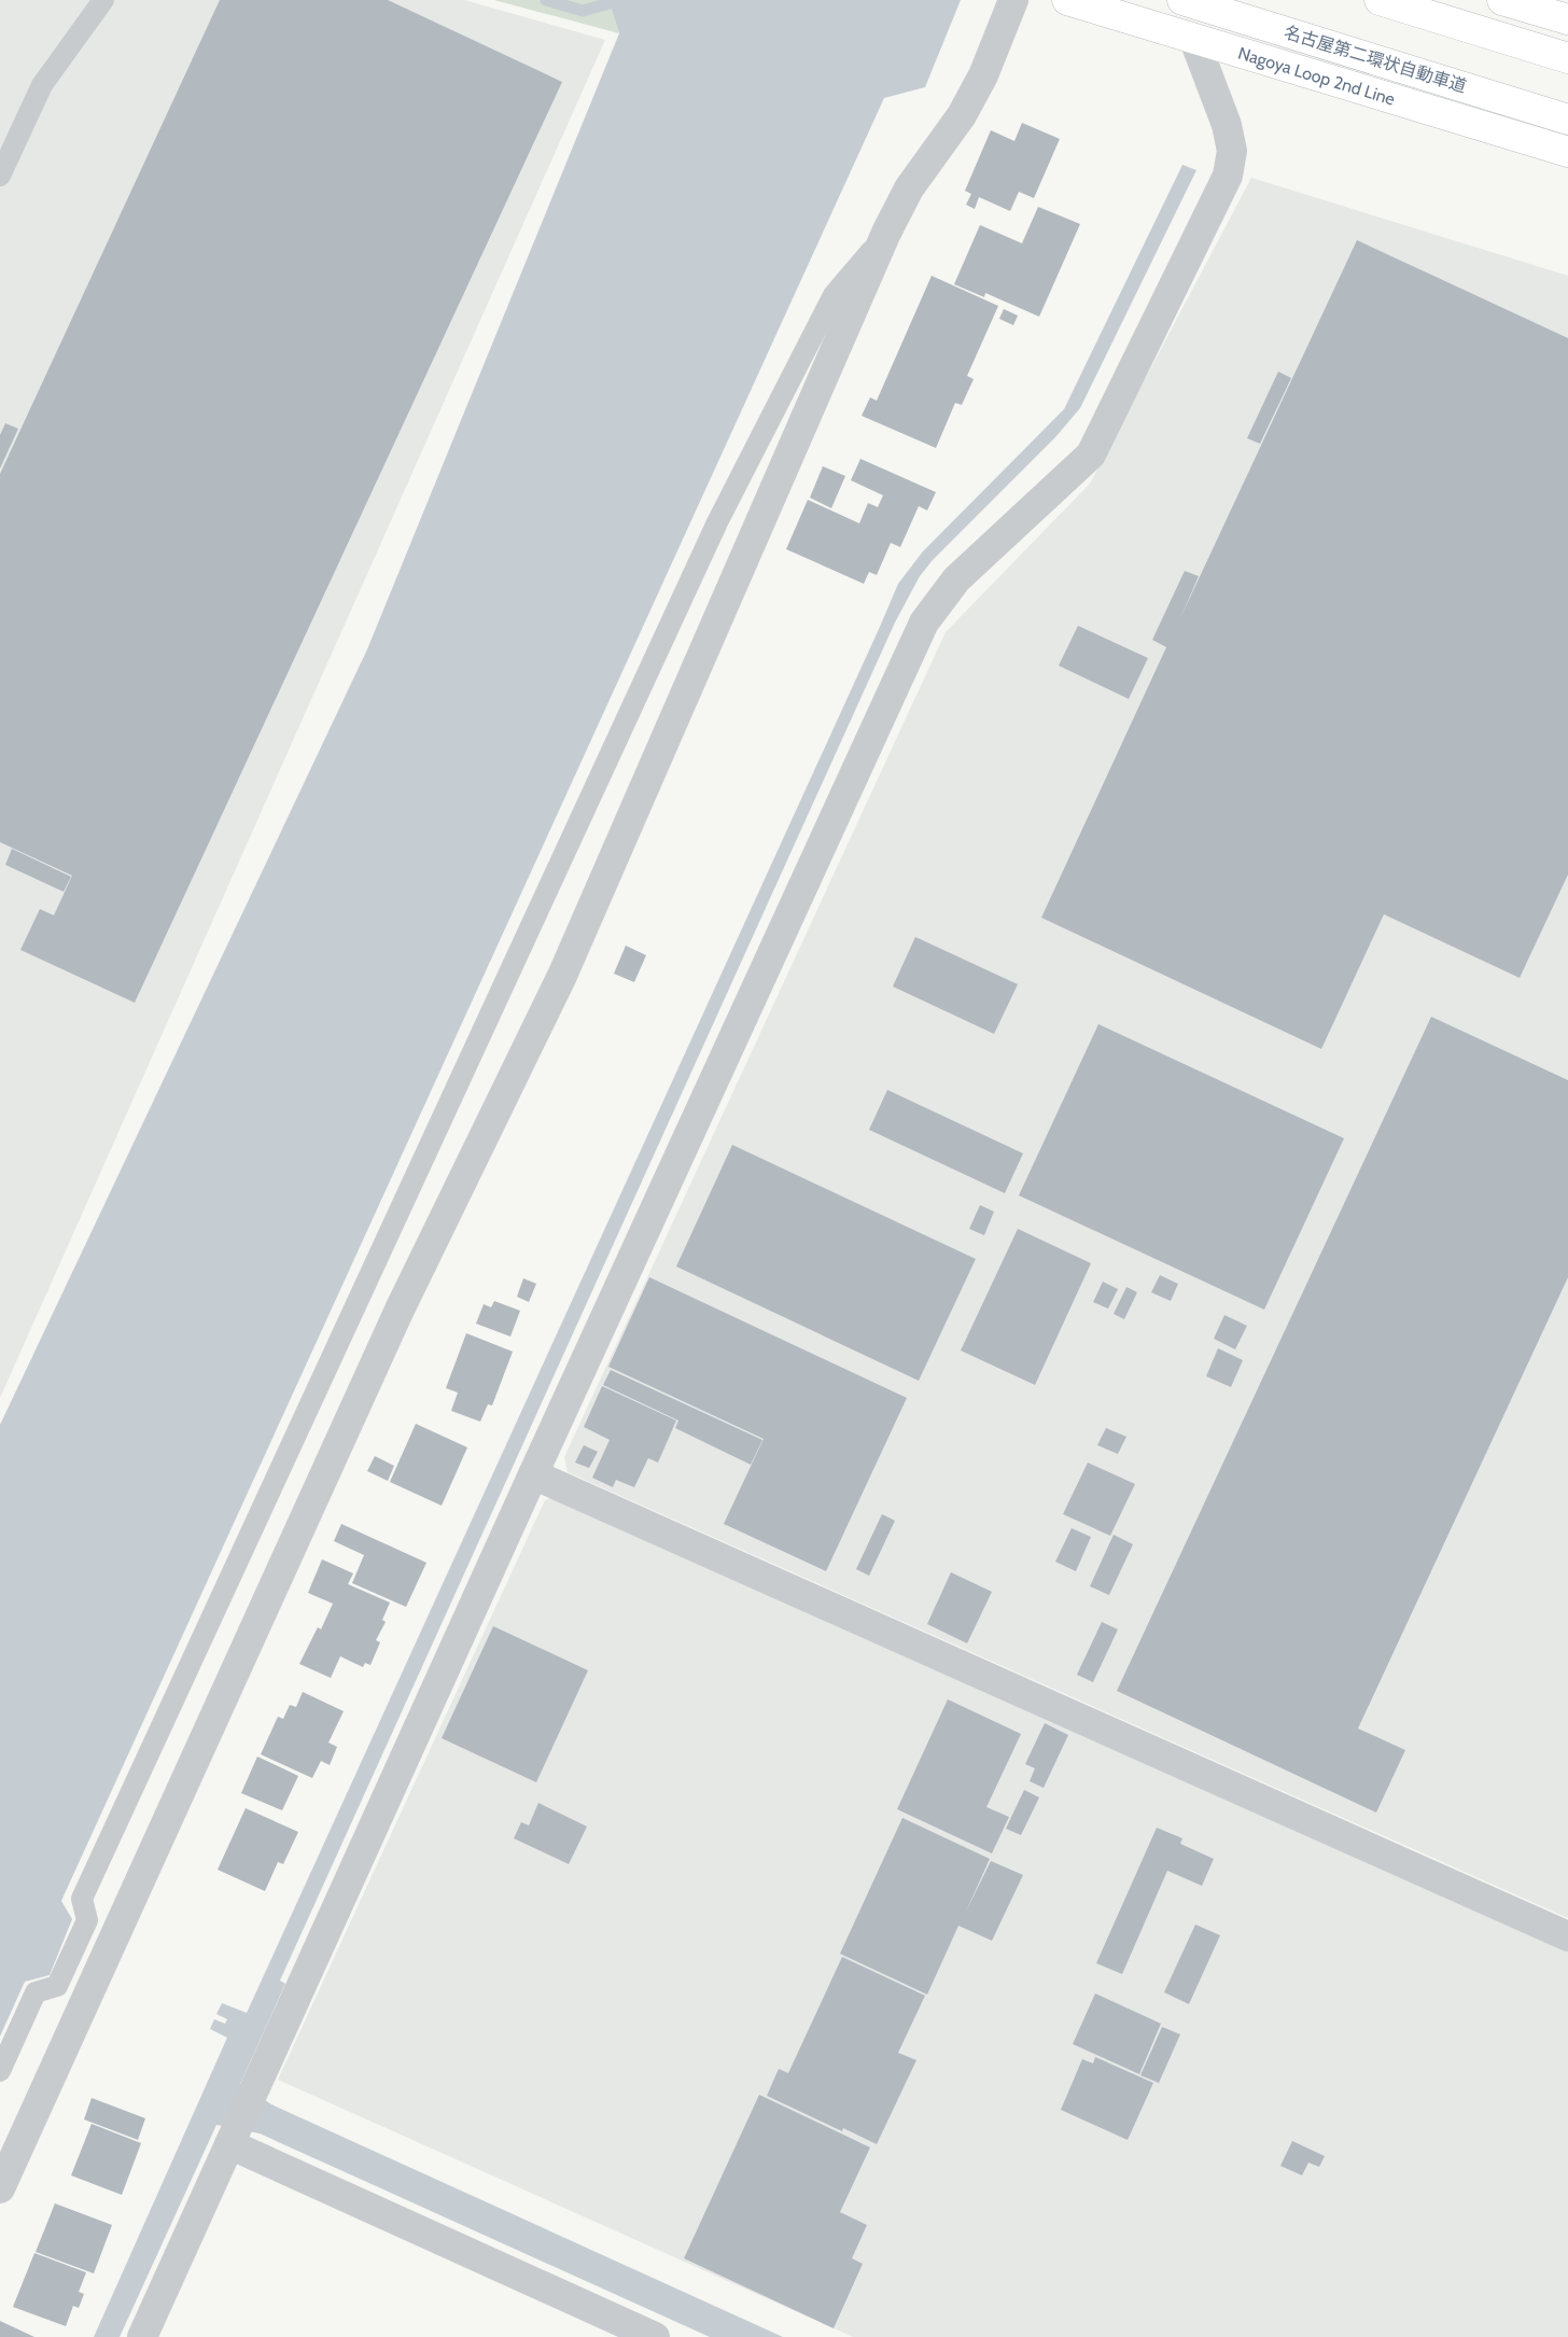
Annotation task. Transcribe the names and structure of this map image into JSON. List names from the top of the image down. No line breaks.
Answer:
{"streets":{"highway":["名古屋第二環状自動車道","Nagoya Loop 2nd Line"]}}
